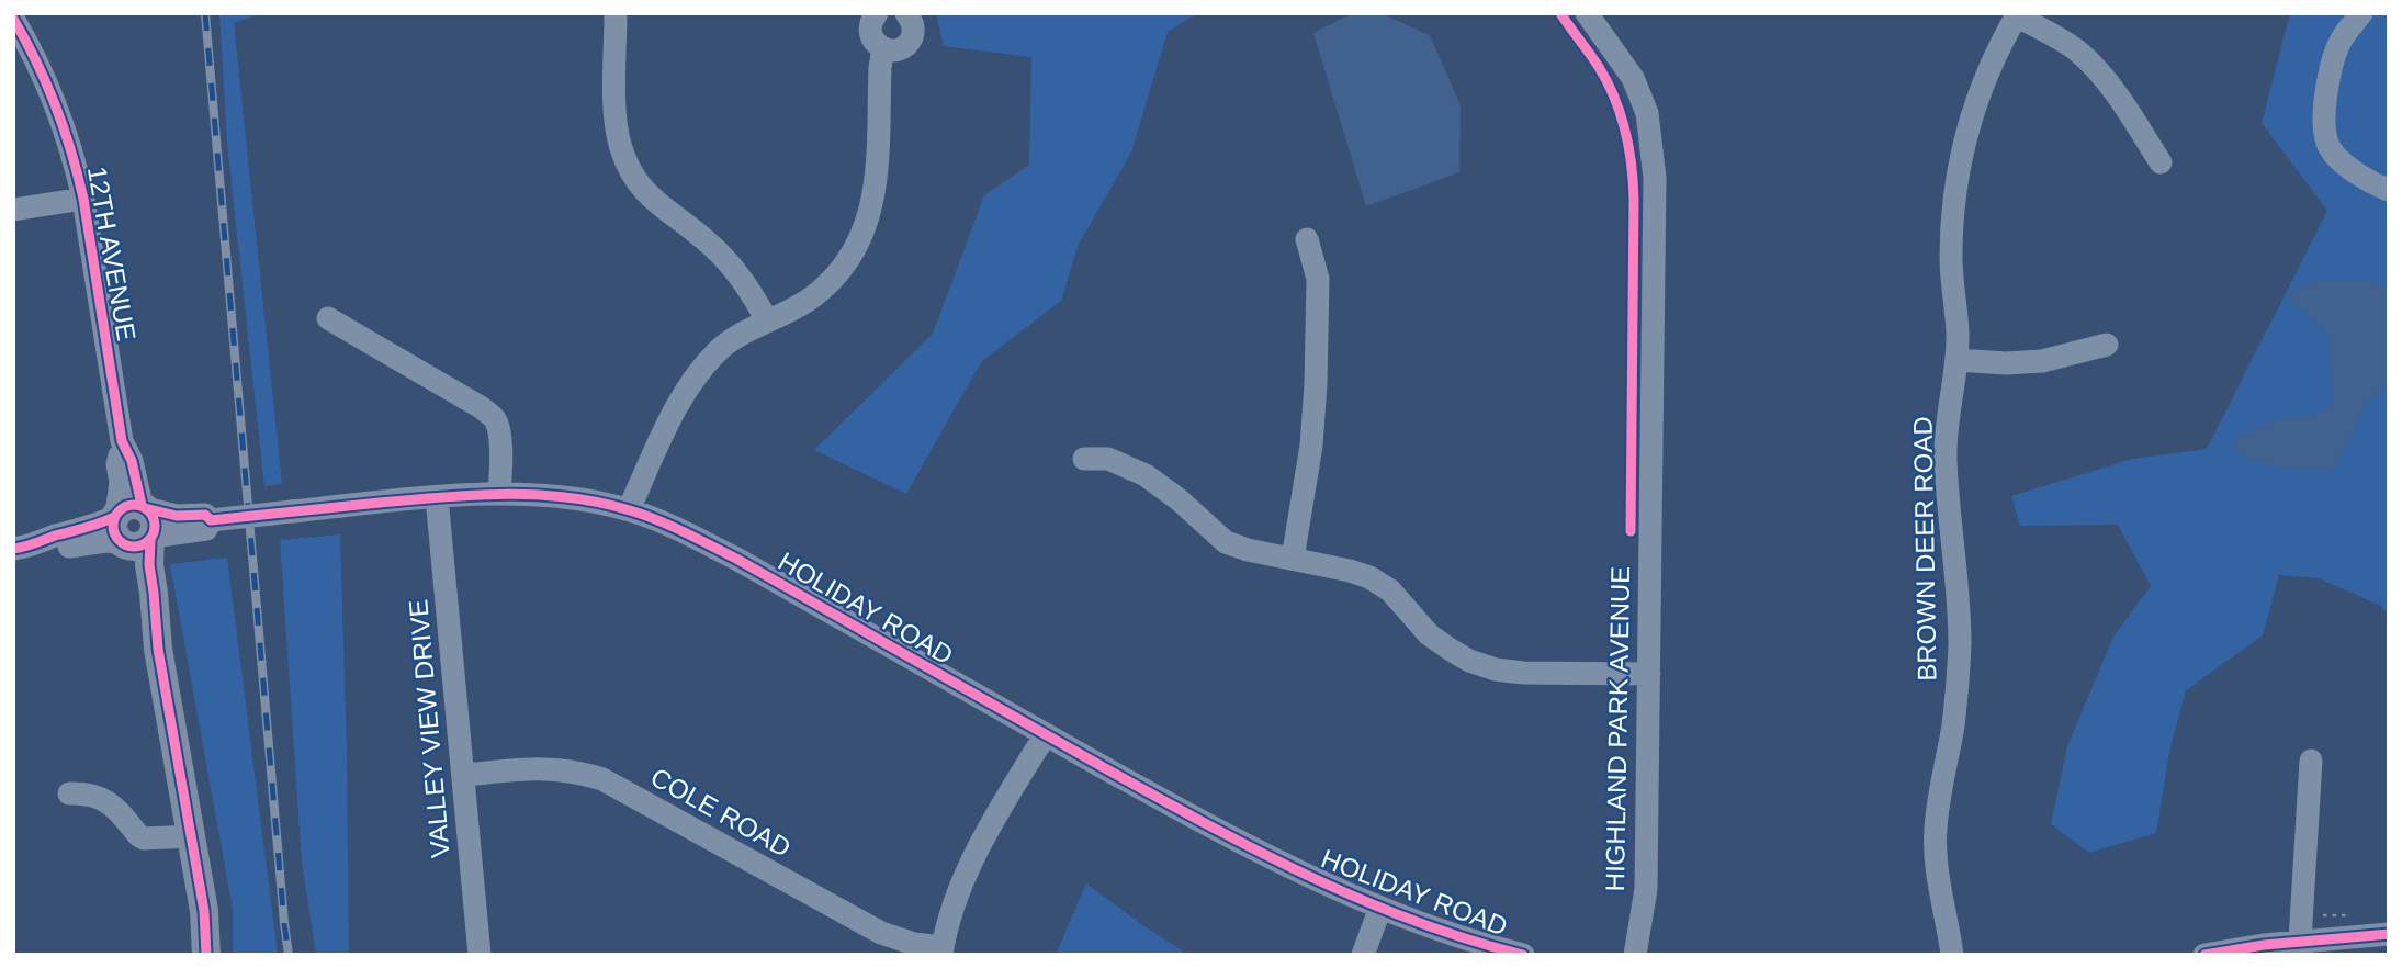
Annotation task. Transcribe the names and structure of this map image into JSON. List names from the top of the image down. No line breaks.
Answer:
{"streets":{"main road":["12TH AVENUE"],"street":["BROWN DEER ROAD","HOLIDAY ROAD","VALLEY VIEW DRIVE","HIGHLAND PARK AVENUE","COLE ROAD"]},"crossings":[["12TH AVENUE","HOLIDAY ROAD"],["HOLIDAY ROAD","VALLEY VIEW DRIVE"],["VALLEY VIEW DRIVE","COLE ROAD"]]}
